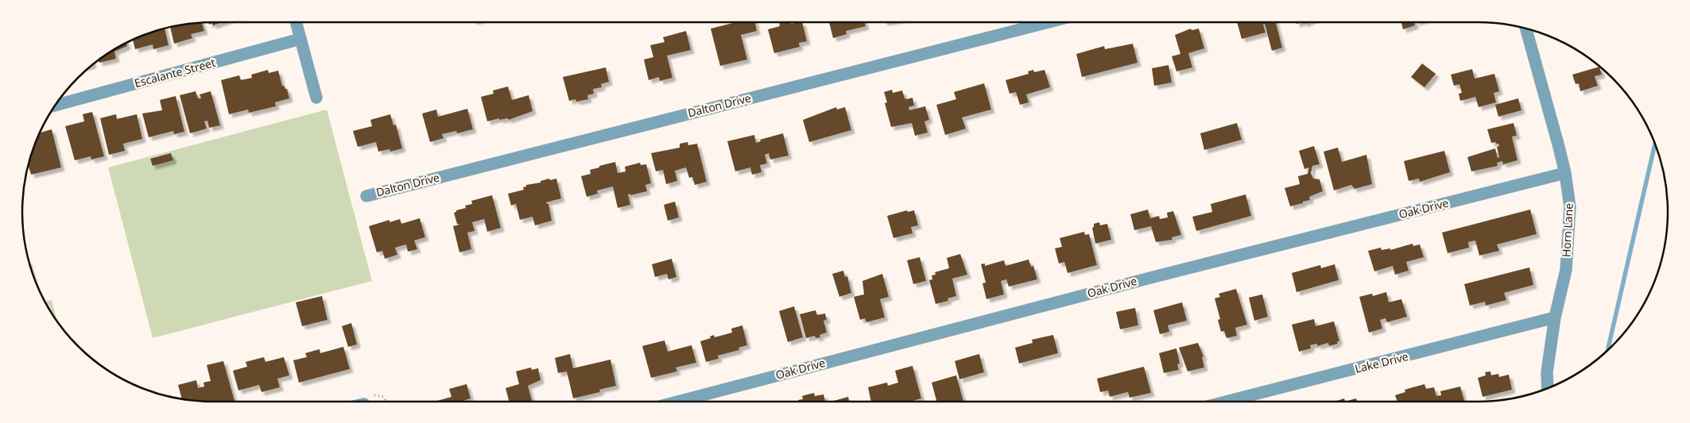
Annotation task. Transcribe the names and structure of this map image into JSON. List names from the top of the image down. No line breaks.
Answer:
{"streets":{"street":["Escalante Street","Dalton Drive","Oak Drive","Horn Lane","Lake Drive"]},"crossings":[["Oak Drive","Horn Lane"],["Horn Lane","Lake Drive"]]}
